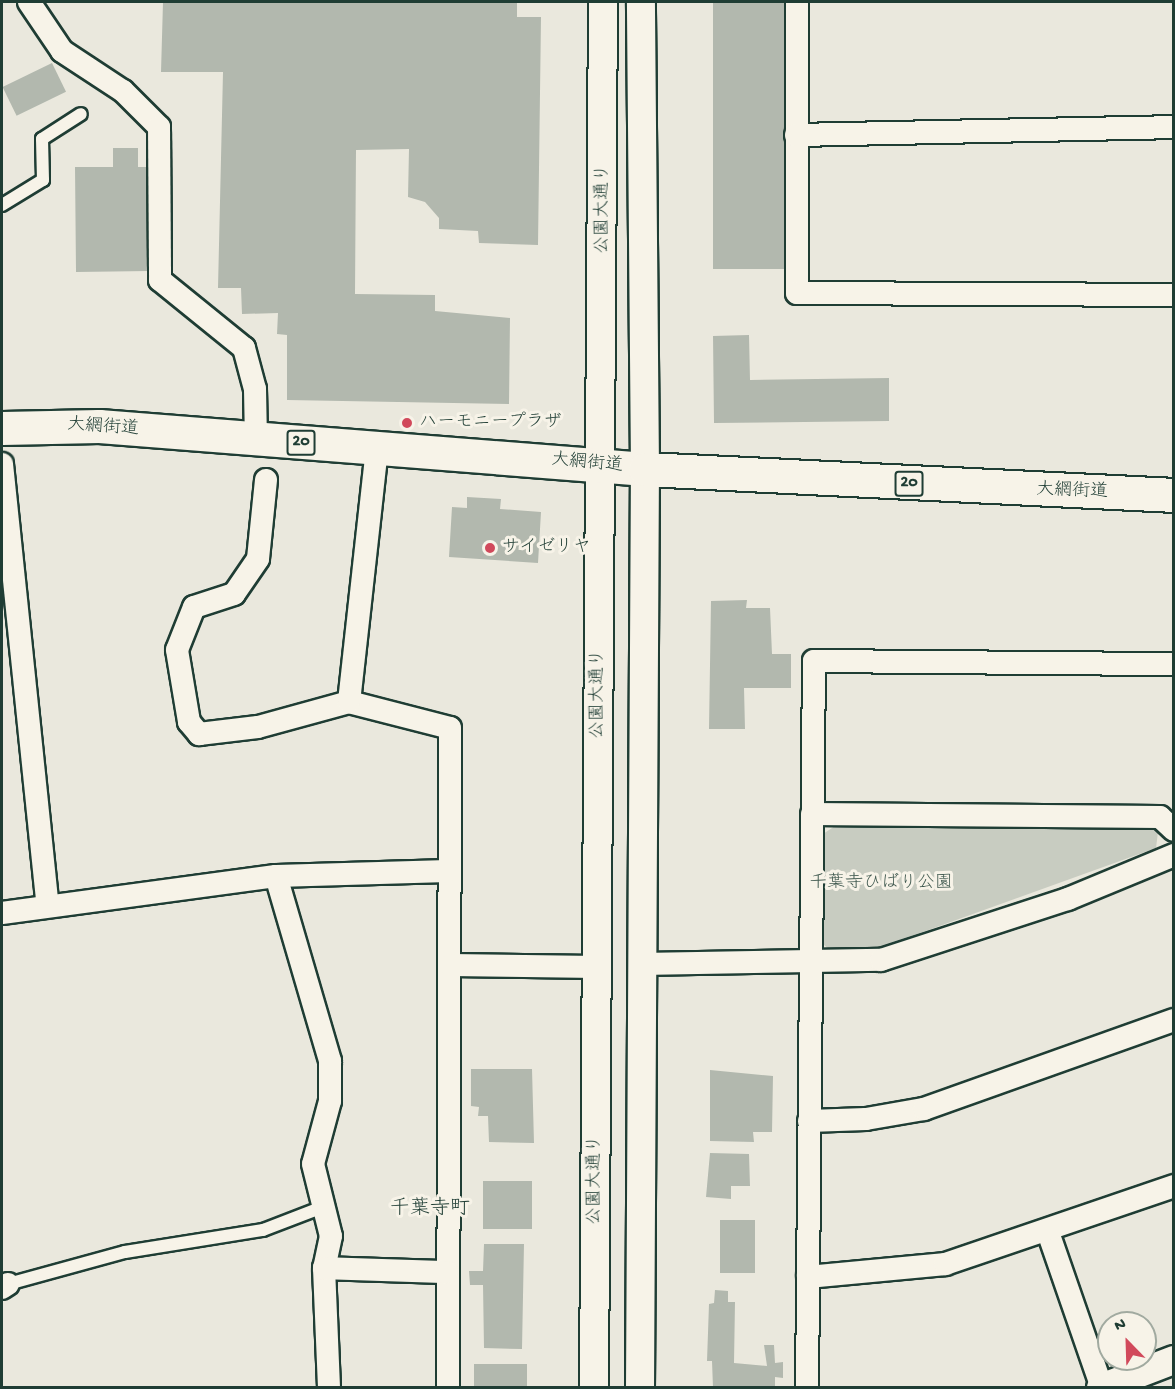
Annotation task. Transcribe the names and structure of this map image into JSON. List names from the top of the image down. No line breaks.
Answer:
{"streets":{"main road":["大網街道","20"],"street":["公園大通り"]},"crossings":[["公園大通り","大網街道"]],"districts":["千葉寺町"],"parks":["千葉寺ひばり公園"],"places":["ハーモニープラザ","サイゼリヤ"],"north":"top left"}
